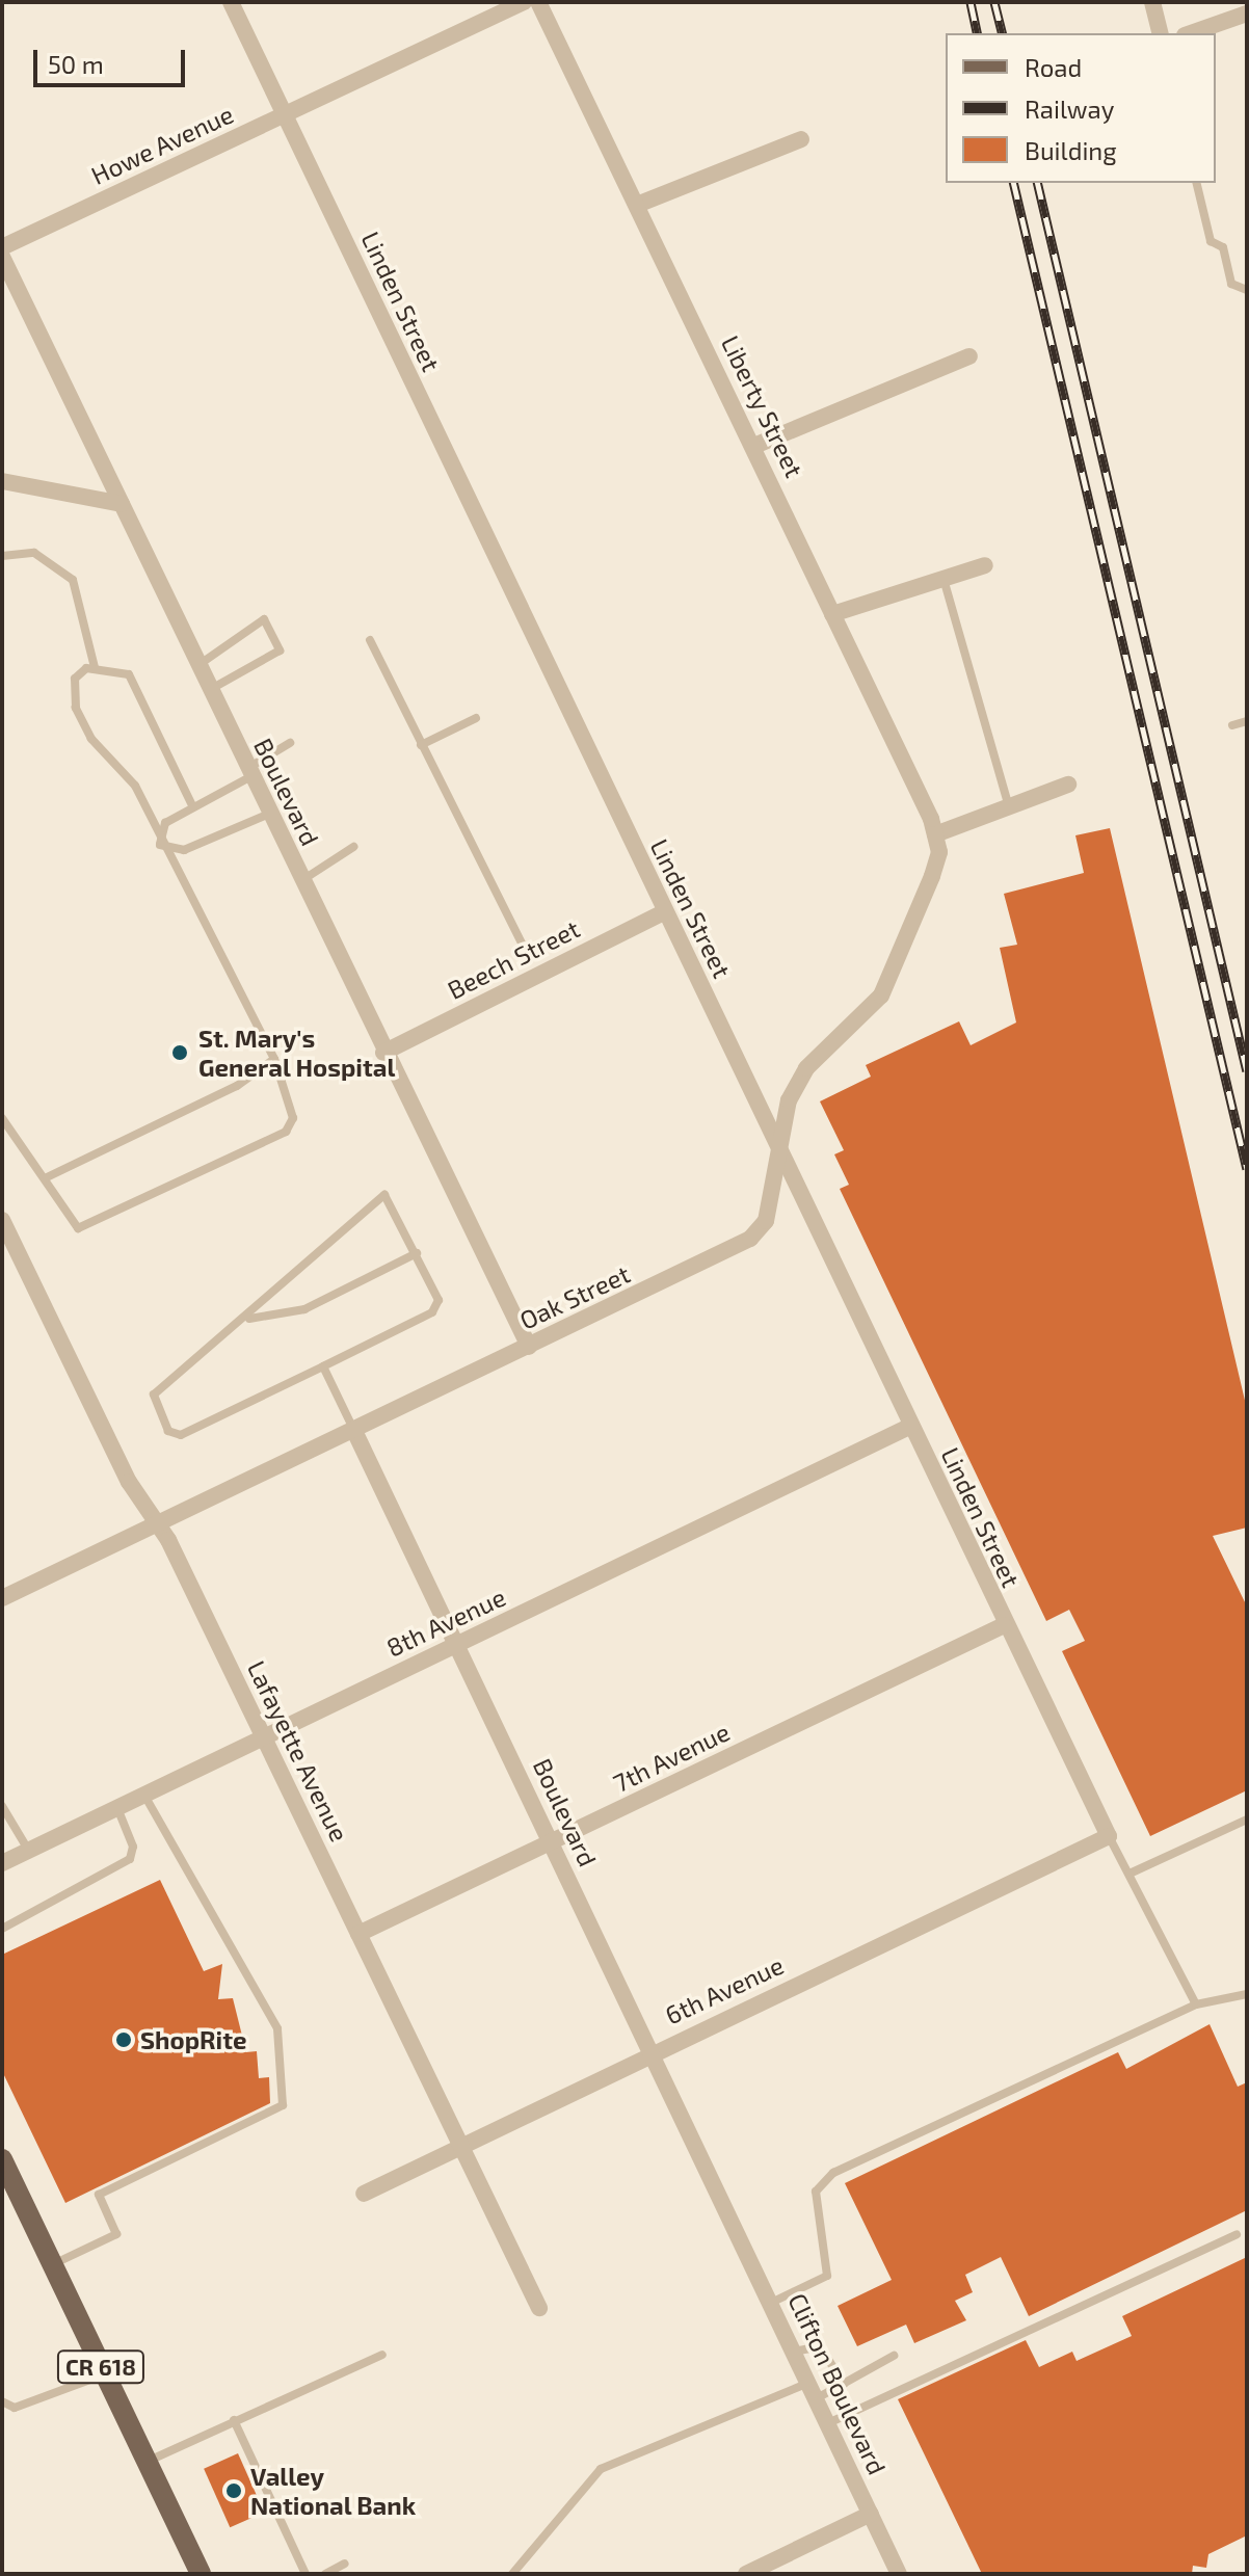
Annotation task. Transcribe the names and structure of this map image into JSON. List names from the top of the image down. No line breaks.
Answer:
{"streets":{"main road":["CR 618"],"street":["Howe Avenue","Linden Street","Liberty Street","Boulevard","Beech Street","Oak Street","8th Avenue","Lafayette Avenue","7th Avenue","6th Avenue","Clifton Boulevard"]},"crossings":[["Howe Avenue","Linden Street"],["Linden Street","Beech Street"],["Linden Street","Oak Street"],["Linden Street","8th Avenue"],["Linden Street","7th Avenue"],["Linden Street","6th Avenue"],["Liberty Street","Oak Street"],["Boulevard","Beech Street"],["Boulevard","Oak Street"],["Boulevard","8th Avenue"],["Boulevard","7th Avenue"],["Boulevard","6th Avenue"],["Boulevard","Clifton Boulevard"],["Oak Street","Lafayette Avenue"],["8th Avenue","Lafayette Avenue"],["Lafayette Avenue","7th Avenue"],["Lafayette Avenue","6th Avenue"]],"places":["St. Mary's General Hospital","ShopRite","Valley National Bank"],"legend":["Road","Railway","Building"],"scale_bar":"50 m"}
